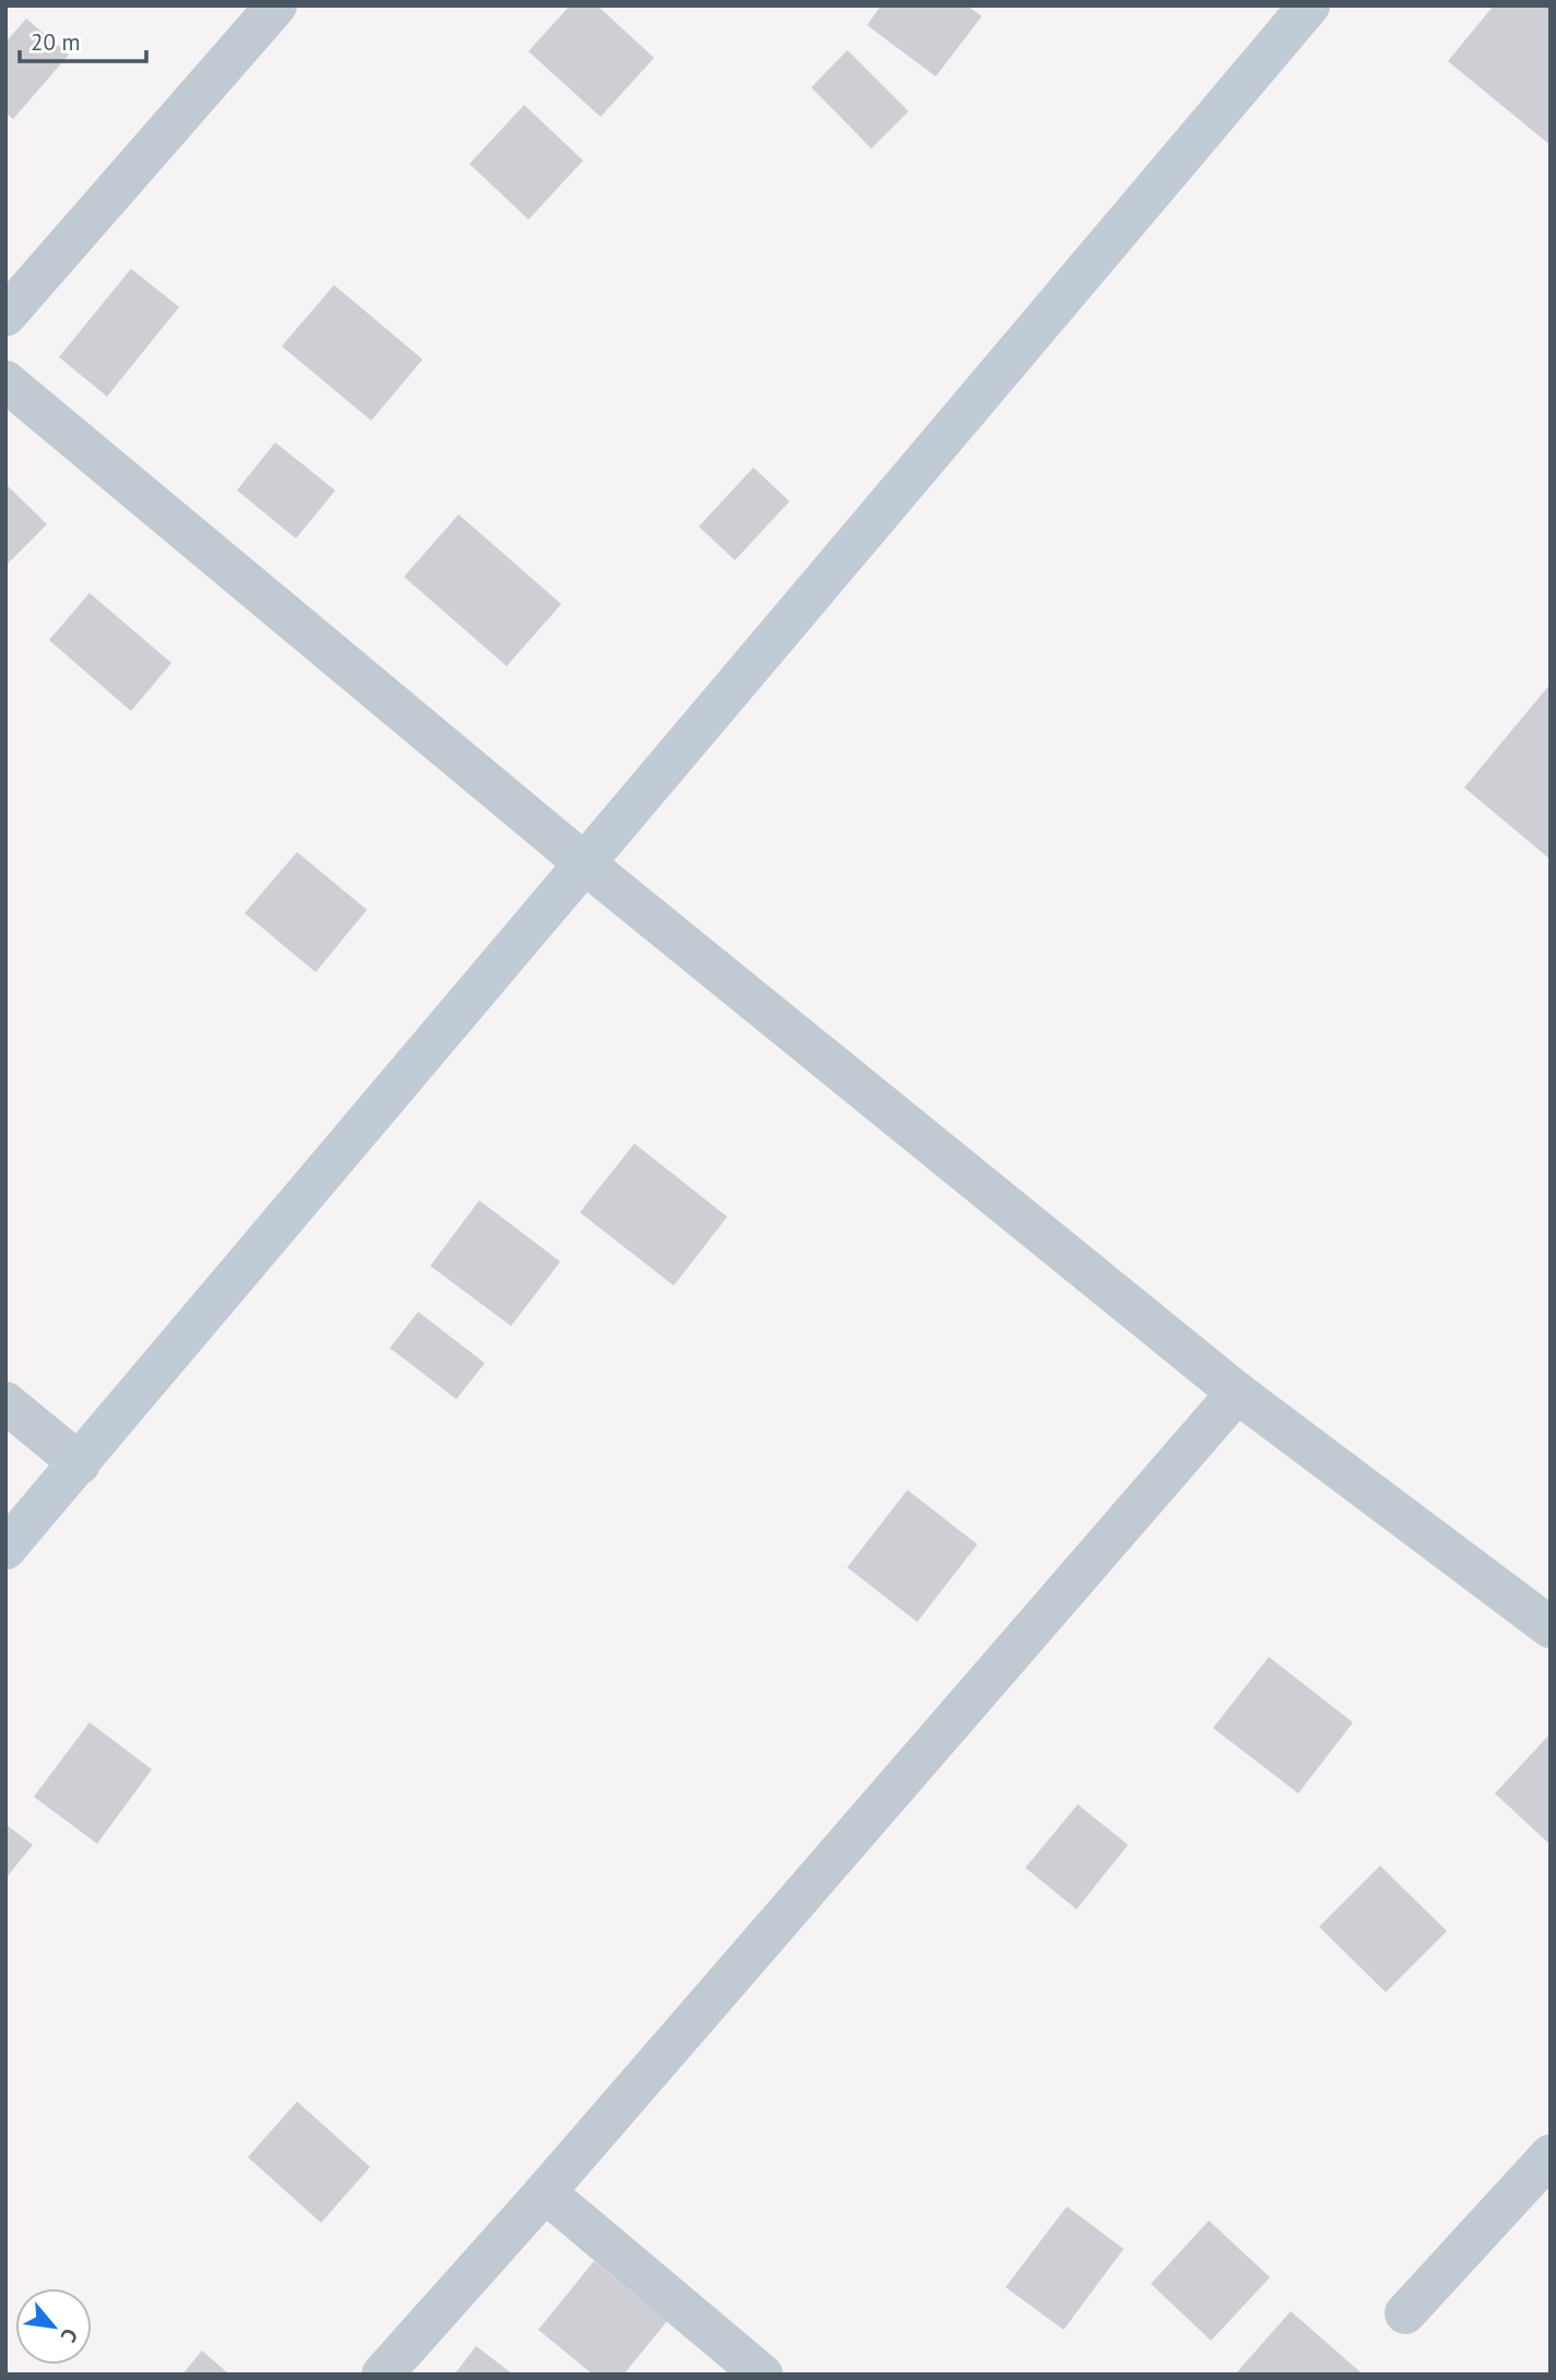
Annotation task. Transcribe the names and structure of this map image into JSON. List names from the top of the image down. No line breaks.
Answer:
{"scale_bar":"20 m","north":"bottom right"}
